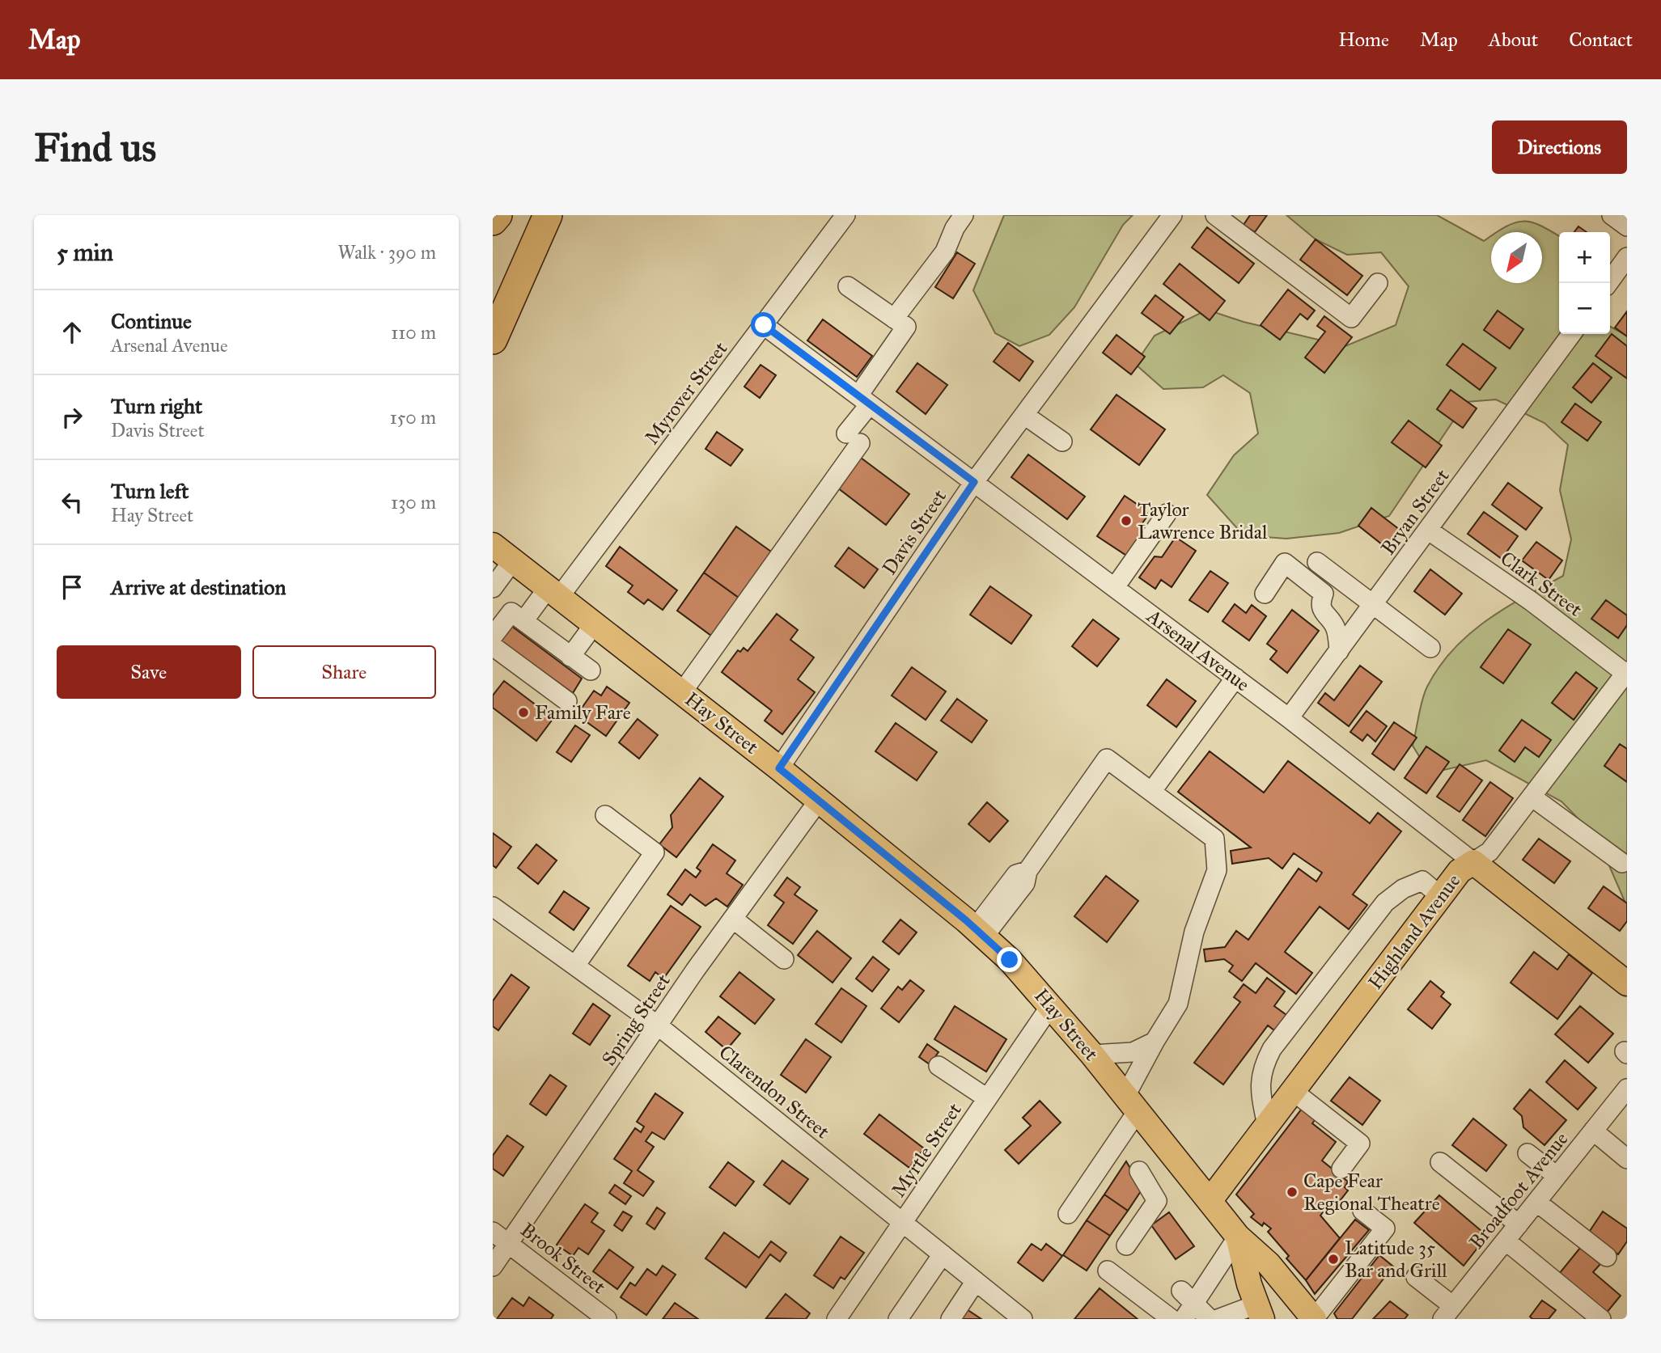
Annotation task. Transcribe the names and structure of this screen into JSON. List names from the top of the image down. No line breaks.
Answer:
{"streets":{"main road":["Arsenal Avenue","Hay Street","Highland Avenue"],"street":["Myrover Street","Bryan Street","Davis Street","Clark Street","Spring Street","Clarendon Street","Myrtle Street","Broadfoot Avenue","Brook Street"]},"crossings":[["Myrover Street","Arsenal Avenue"],["Myrover Street","Hay Street"],["Bryan Street","Clark Street"],["Bryan Street","Arsenal Avenue"],["Davis Street","Arsenal Avenue"],["Davis Street","Hay Street"],["Clark Street","Highland Avenue"],["Arsenal Avenue","Highland Avenue"],["Hay Street","Highland Avenue"],["Hay Street","Spring Street"],["Hay Street","Myrtle Street"],["Spring Street","Clarendon Street"],["Spring Street","Brook Street"],["Clarendon Street","Myrtle Street"]],"places":["Taylor Lawrence Bridal","Family Fare","Cape Fear Regional Theatre","Latitude 35 Bar and Grill"],"north":"bottom left","page":{"header":"Map","nav":["Home","Map","About","Contact"],"buttons":["Directions",["Save","Share"]],"title":"Find us","heading":["5 min","Walk · 390 m"],"map_buttons":["+","−"],"list":[["Continue","Arsenal Avenue","110 m"],["Turn right","Davis Street","150 m"],["Turn left","Hay Street","130 m"],"Arrive at destination"]}}
